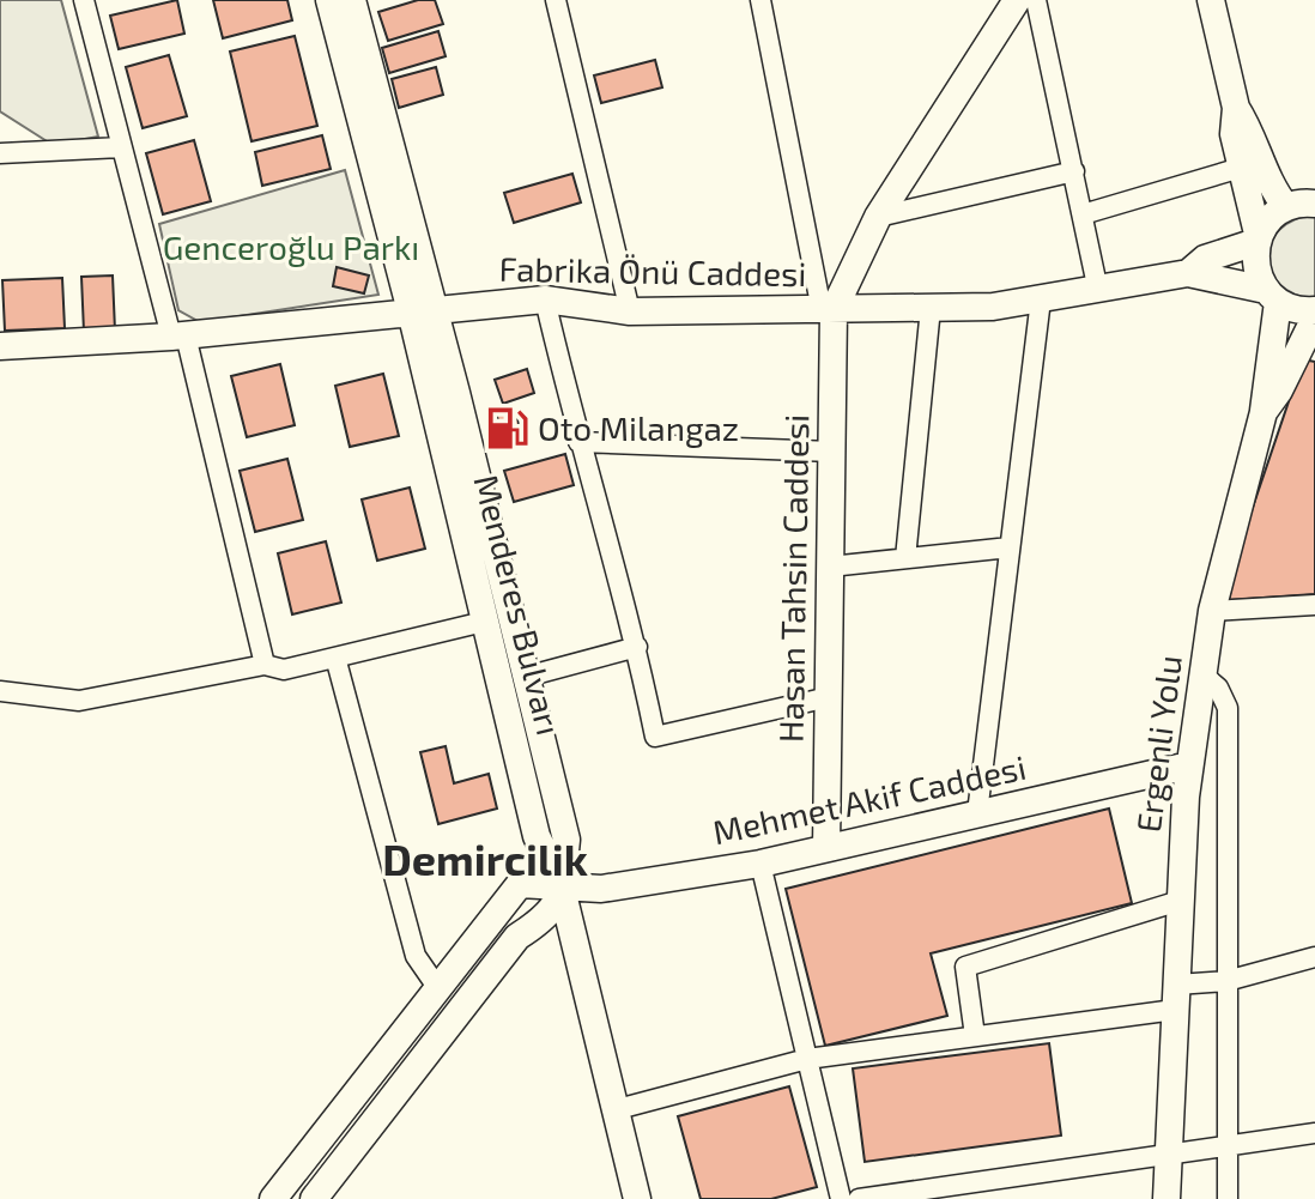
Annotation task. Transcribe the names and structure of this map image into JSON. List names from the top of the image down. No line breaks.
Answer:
{"streets":{"street":["Fabrika Önü Caddesi","Hasan Tahsin Caddesi","Menderes Bulvarı","Ergenli Yolu","Mehmet Akif Caddesi"]},"crossings":[["Fabrika Önü Caddesi","Hasan Tahsin Caddesi"],["Fabrika Önü Caddesi","Menderes Bulvarı"],["Hasan Tahsin Caddesi","Mehmet Akif Caddesi"],["Menderes Bulvarı","Mehmet Akif Caddesi"],["Ergenli Yolu","Mehmet Akif Caddesi"]],"districts":["Demircilik"],"parks":["Genceroğlu Parkı"],"places":{"fuel station":["Oto Milangaz"]}}
